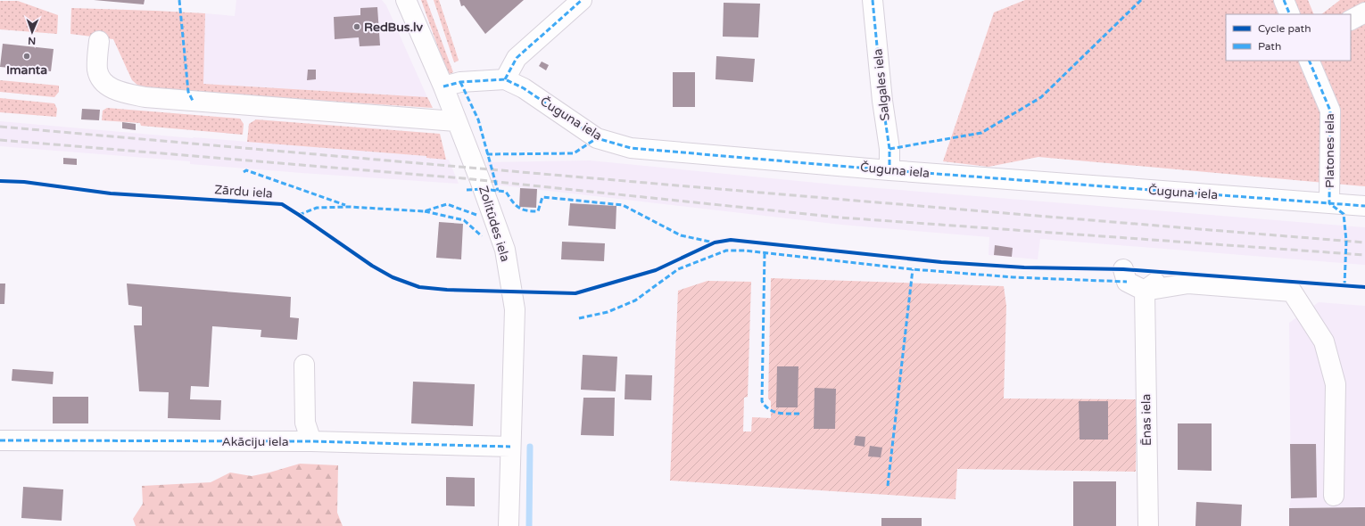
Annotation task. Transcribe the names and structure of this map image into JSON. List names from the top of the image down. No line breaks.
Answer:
{"streets":{"street":["Salgales iela","Čuguna iela","Platones iela","Zolitūdes iela","Ēnas iela","Akāciju iela"],"cycle path":["Zārdu iela"]},"crossings":[["Salgales iela","Čuguna iela"],["Čuguna iela","Platones iela"],["Čuguna iela","Zolitūdes iela"],["Zolitūdes iela","Akāciju iela"]],"places":["RedBus.lv","Imanta"],"legend":["Cycle path","Path"],"north":"bottom"}
